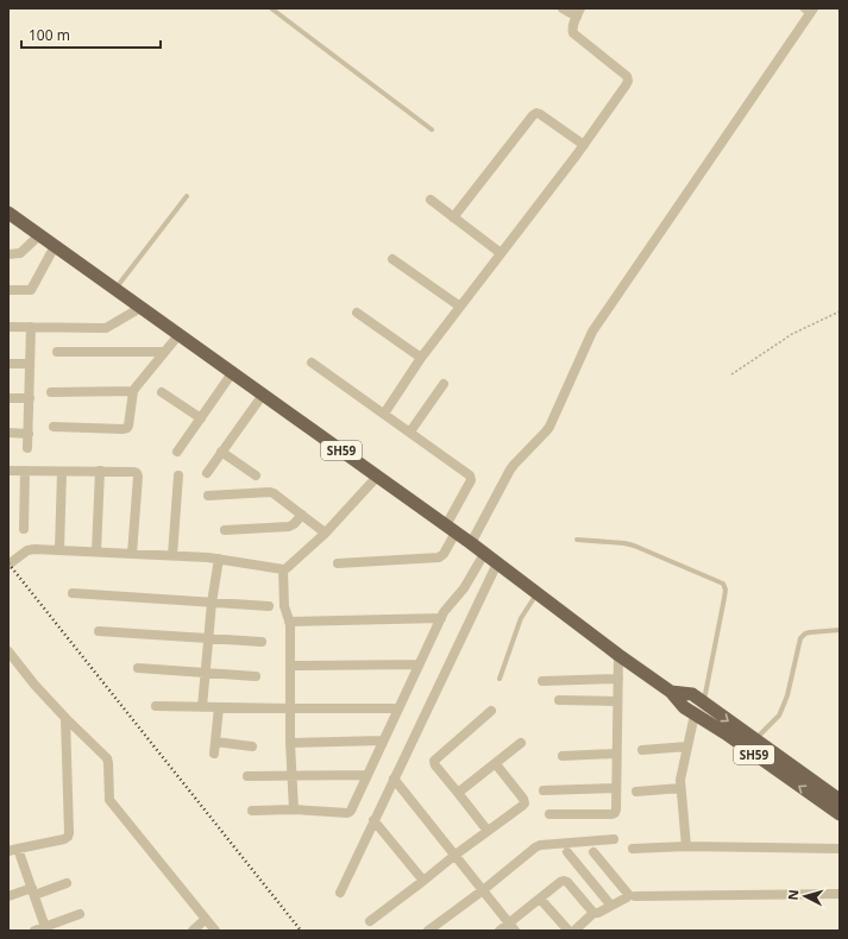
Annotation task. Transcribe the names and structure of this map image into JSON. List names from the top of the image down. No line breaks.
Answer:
{"streets":{"main road":["SH59"]},"scale_bar":"100 m","north":"left"}
